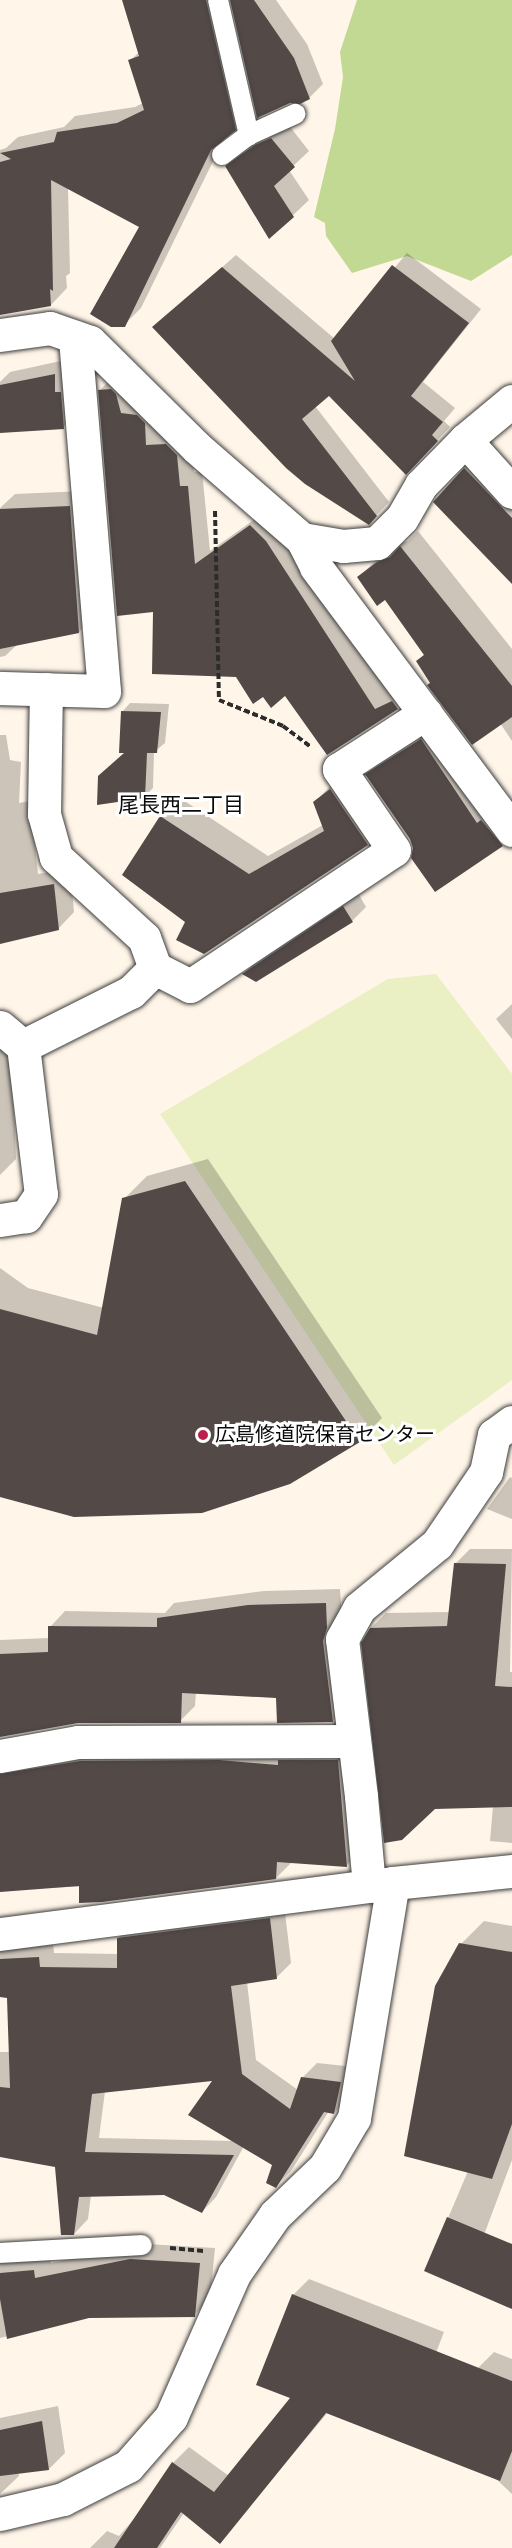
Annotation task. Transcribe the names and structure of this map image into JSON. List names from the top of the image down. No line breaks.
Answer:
{"districts":["尾長西二丁目"],"places":["広島修道院保育センター"]}
